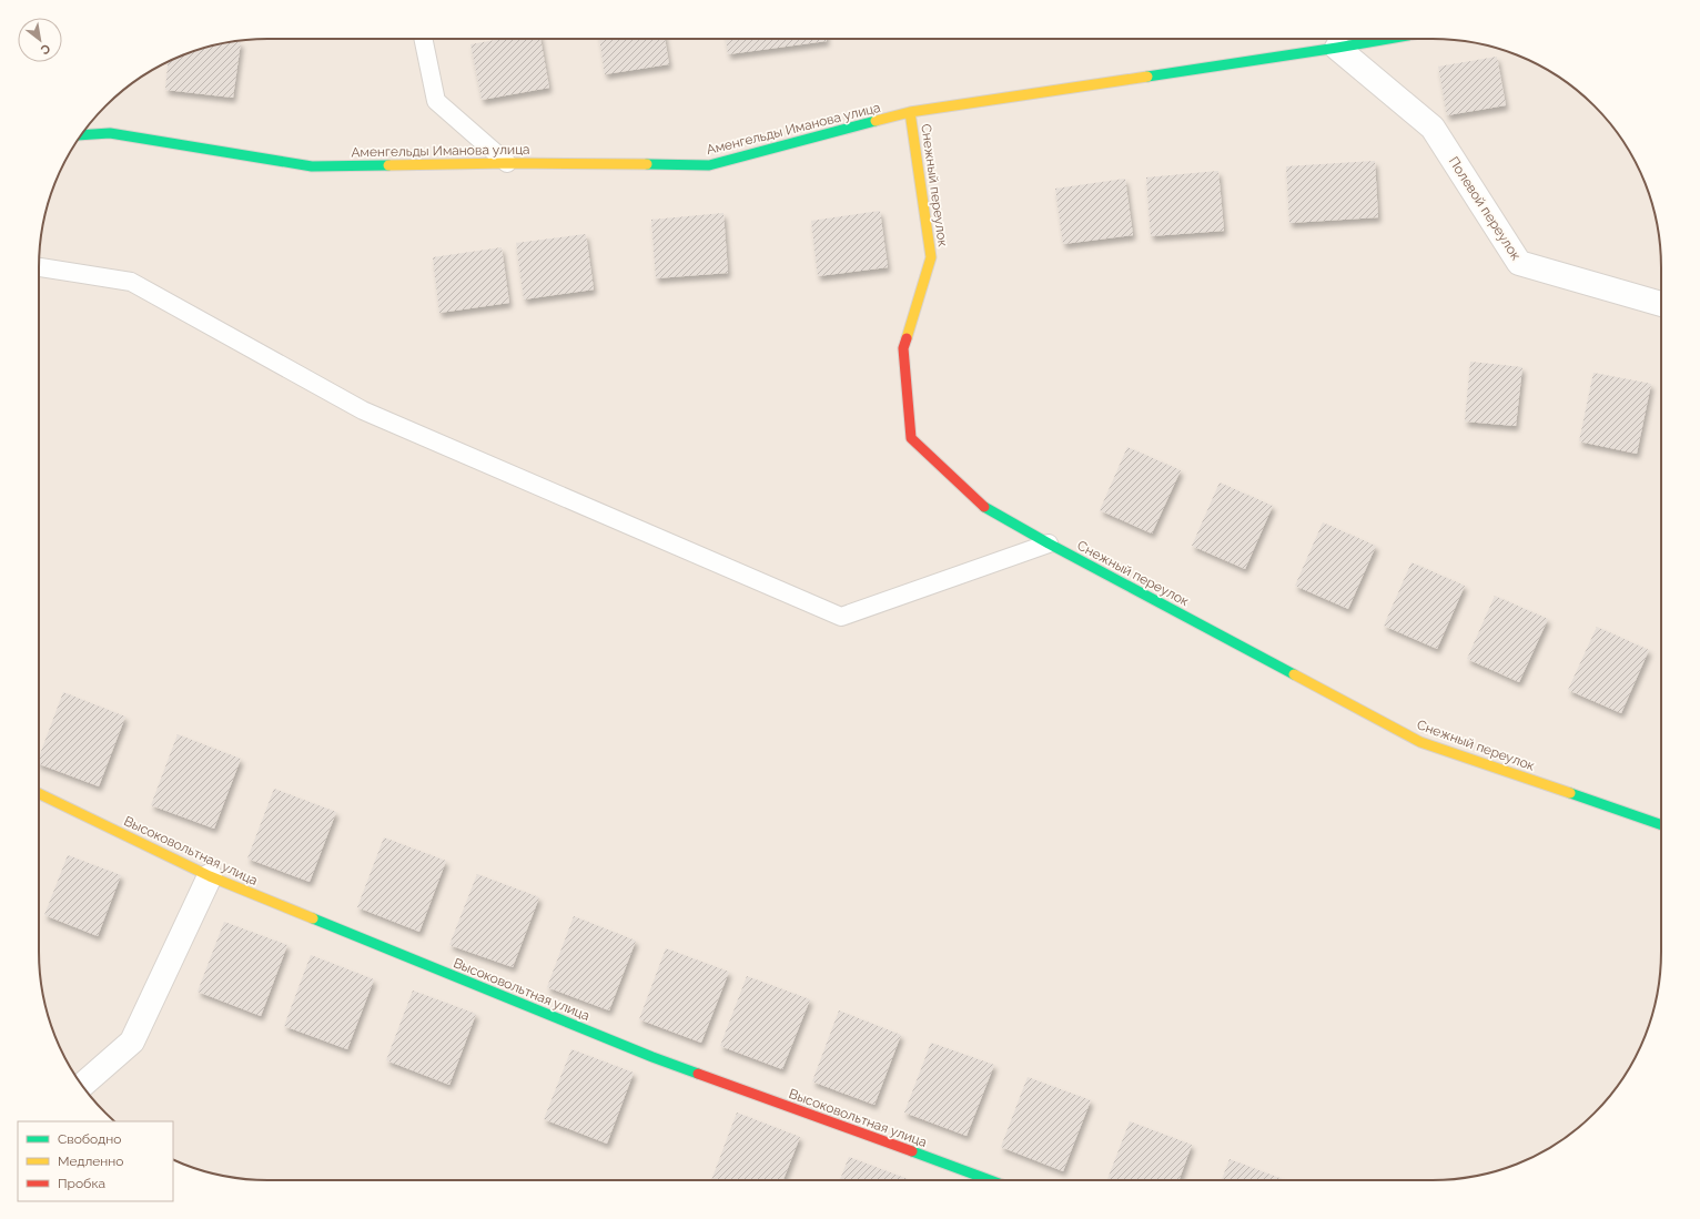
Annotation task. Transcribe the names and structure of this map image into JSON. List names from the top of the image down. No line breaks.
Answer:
{"streets":{"street":["Аменгельды Иманова улица","Снежный переулок","Полевой переулок","Высоковольтная улица"]},"crossings":[["Аменгельды Иманова улица","Снежный переулок"],["Аменгельды Иманова улица","Полевой переулок"]],"legend":["Свободно","Медленно","Пробка"],"north":"bottom right"}
